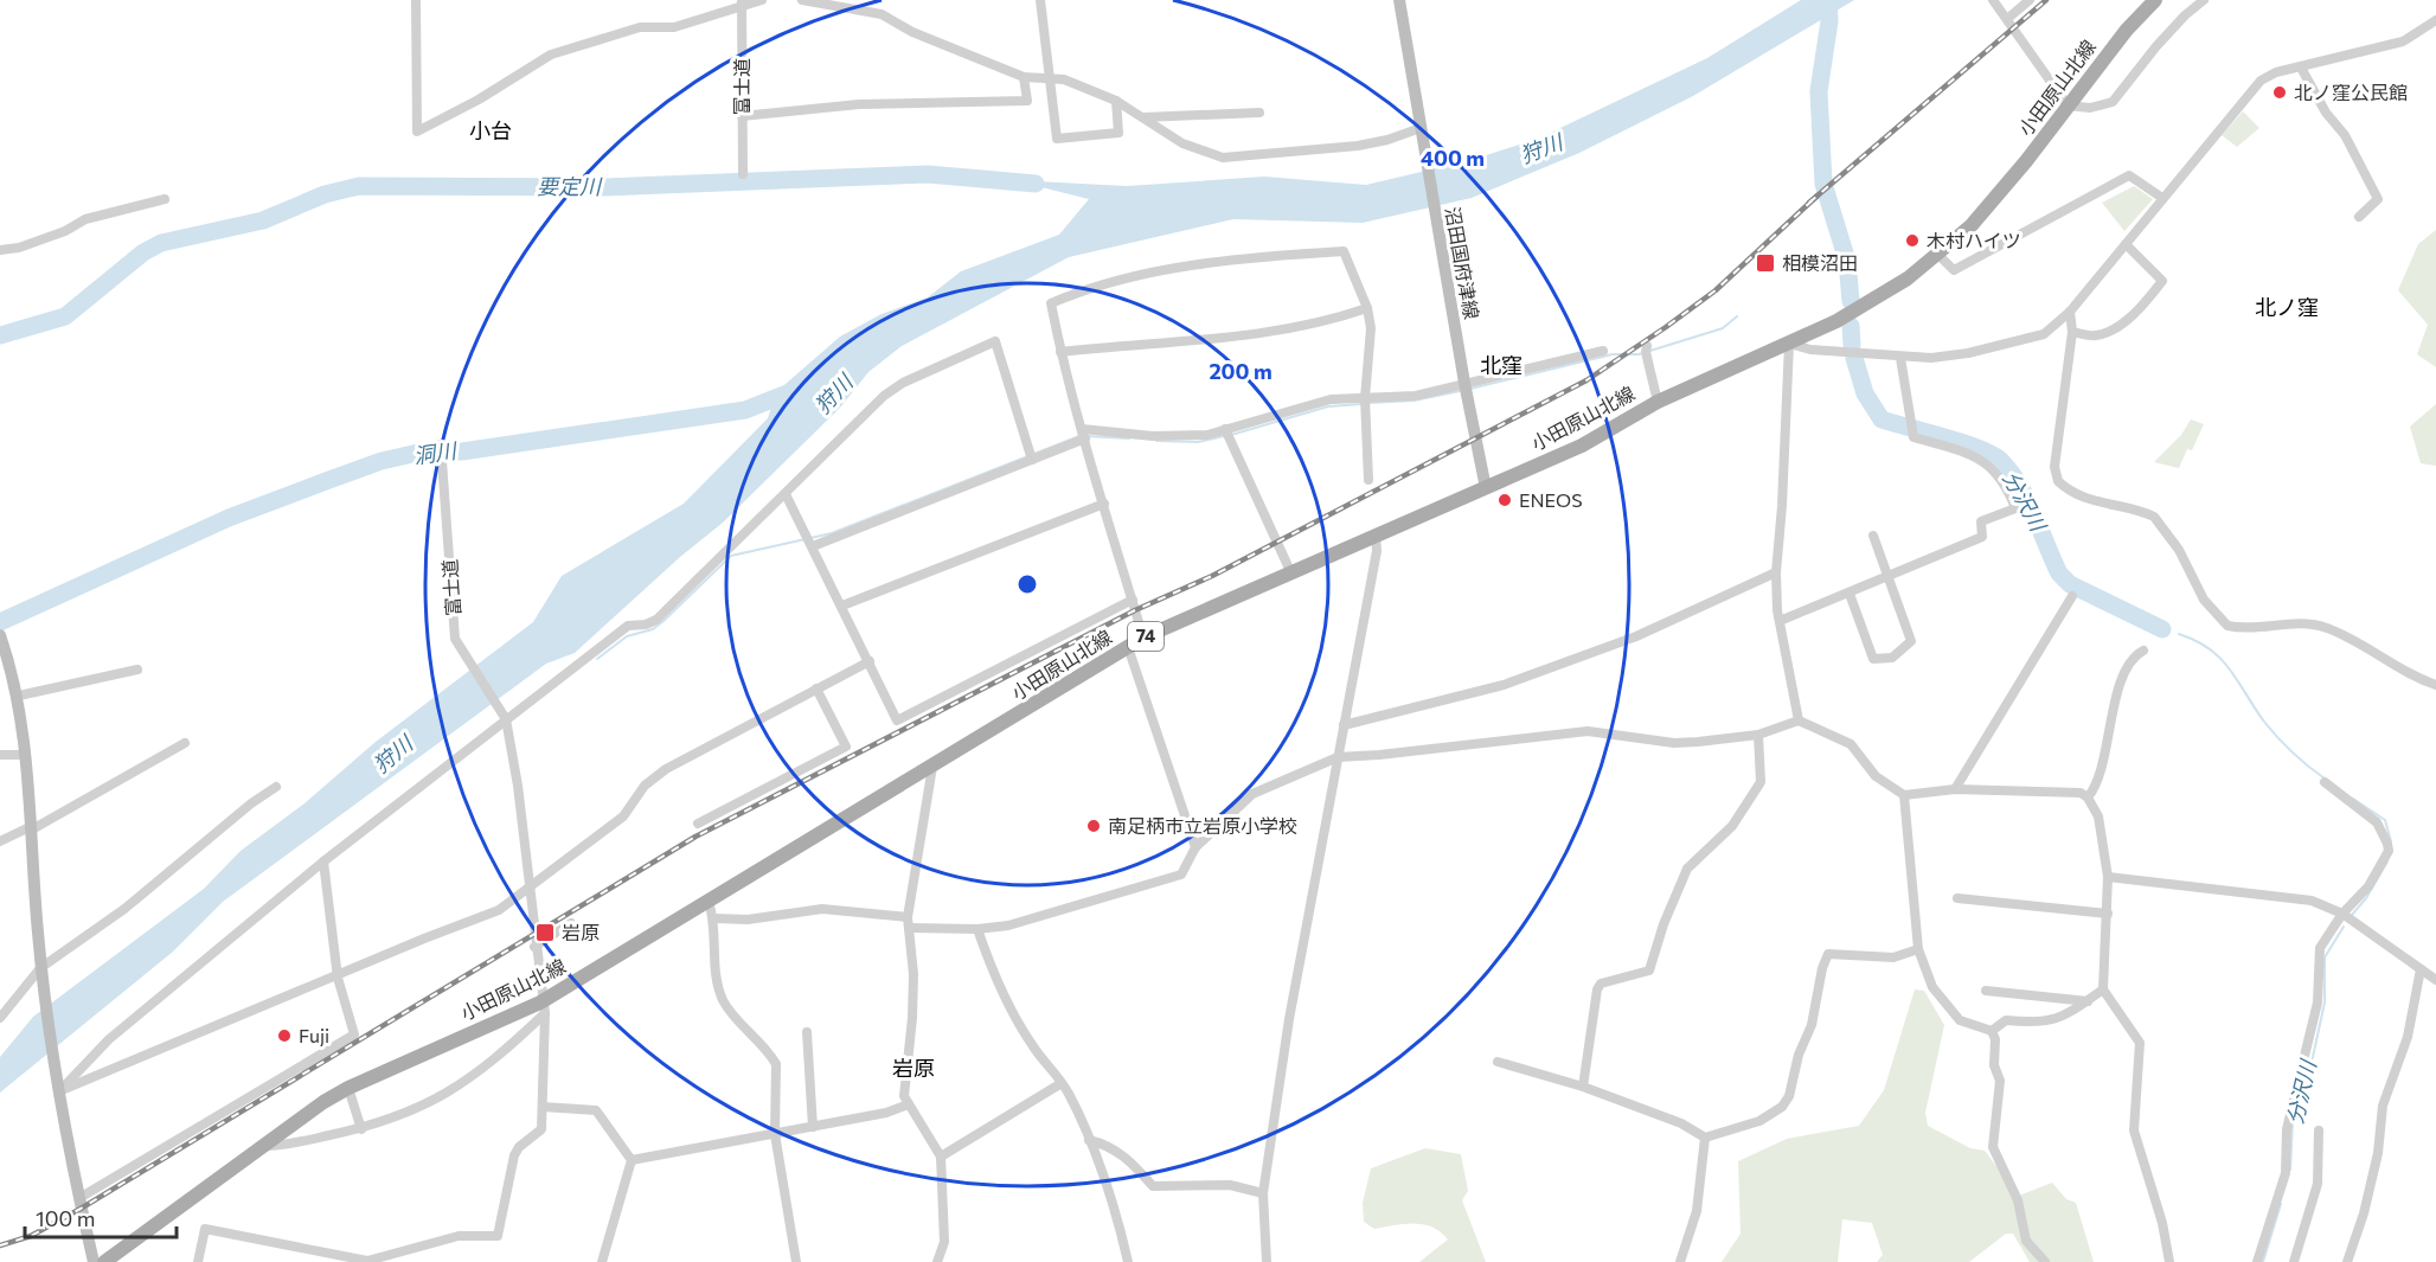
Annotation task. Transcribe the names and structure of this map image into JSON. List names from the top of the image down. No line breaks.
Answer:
{"streets":{"main road":["小田原山北線","74"],"street":["富士道","沼田国府津線"]},"crossings":[["富士道","小田原山北線"],["小田原山北線","沼田国府津線"]],"districts":["小台","北ノ窪","北窪","岩原"],"water":["狩川","要定川","洞川","分沢川"],"places":{"other":["北ノ窪公民館","木村ハイツ","ENEOS","南足柄市立岩原小学校","Fuji"],"transit":["相模沼田","岩原"]},"scale_bar":"100 m","rings":["400 m","200 m"]}
